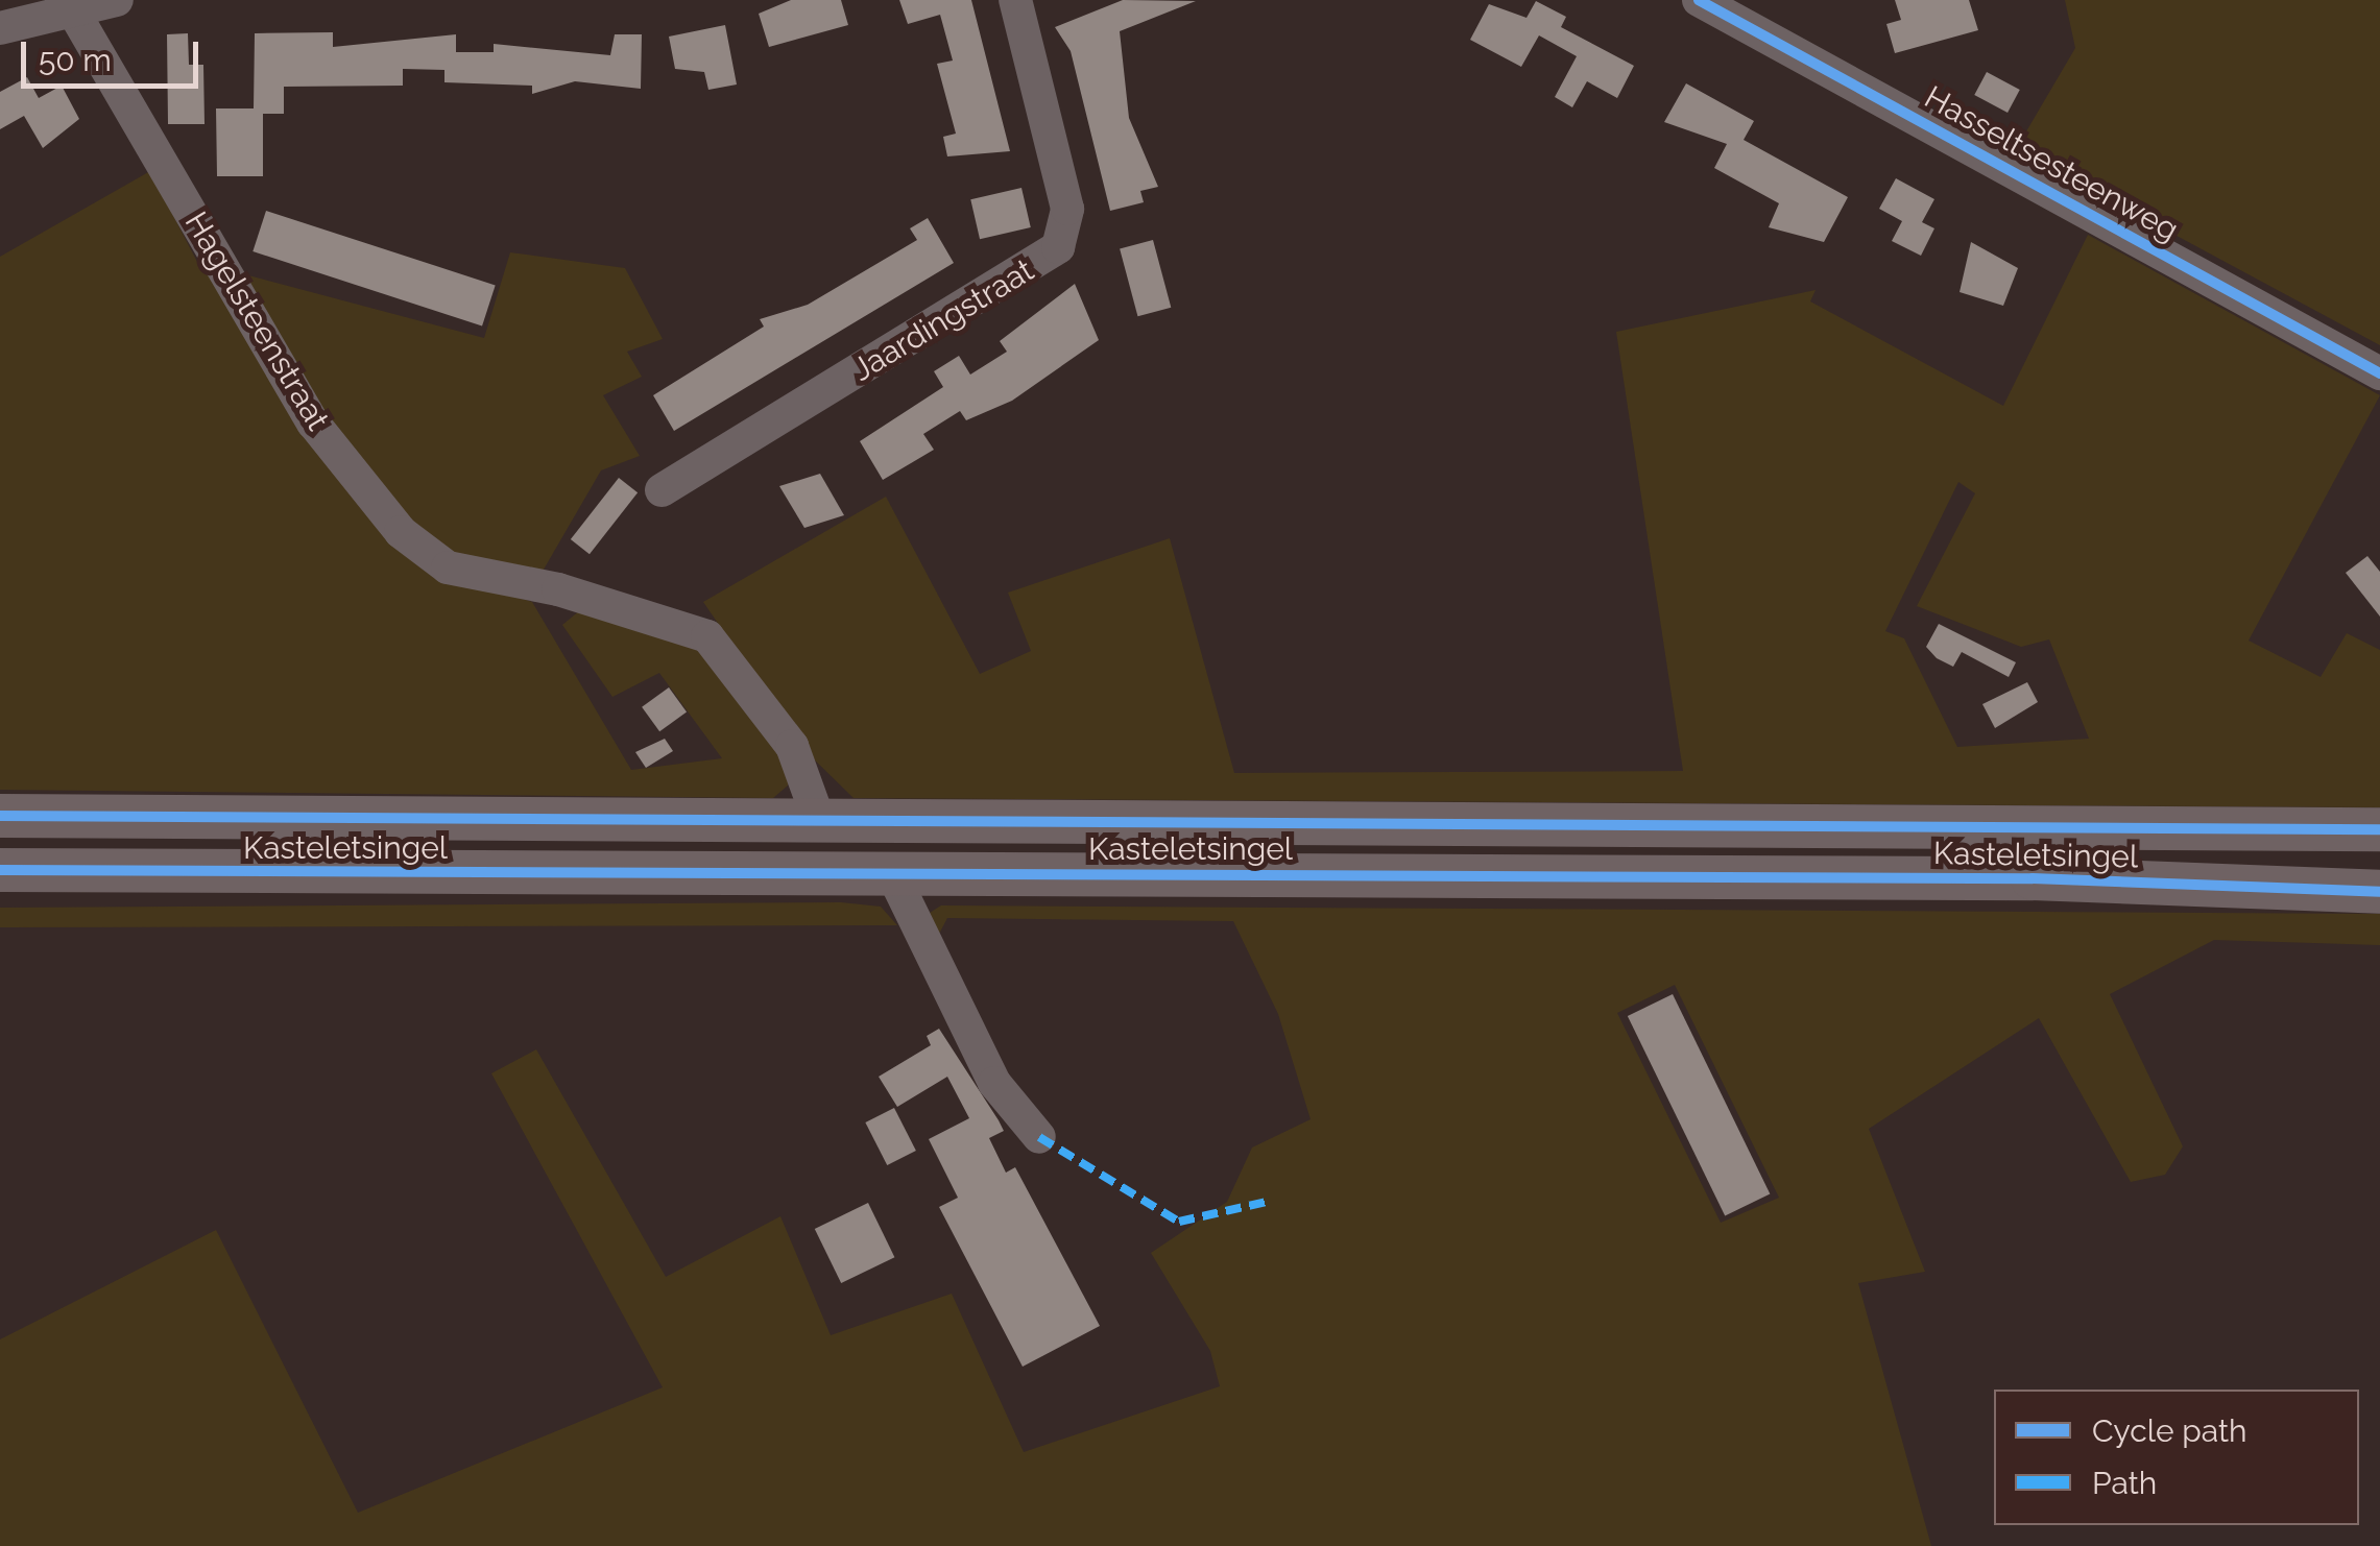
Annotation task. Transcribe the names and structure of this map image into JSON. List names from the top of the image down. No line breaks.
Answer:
{"streets":{"main road":["Kasteletsingel"],"street":["Hasseltsesteenweg","Jaardingstraat","Hagelsteenstraat"]},"crossings":[["Hagelsteenstraat","Kasteletsingel"]],"legend":["Cycle path","Path"],"scale_bar":"50 m"}
